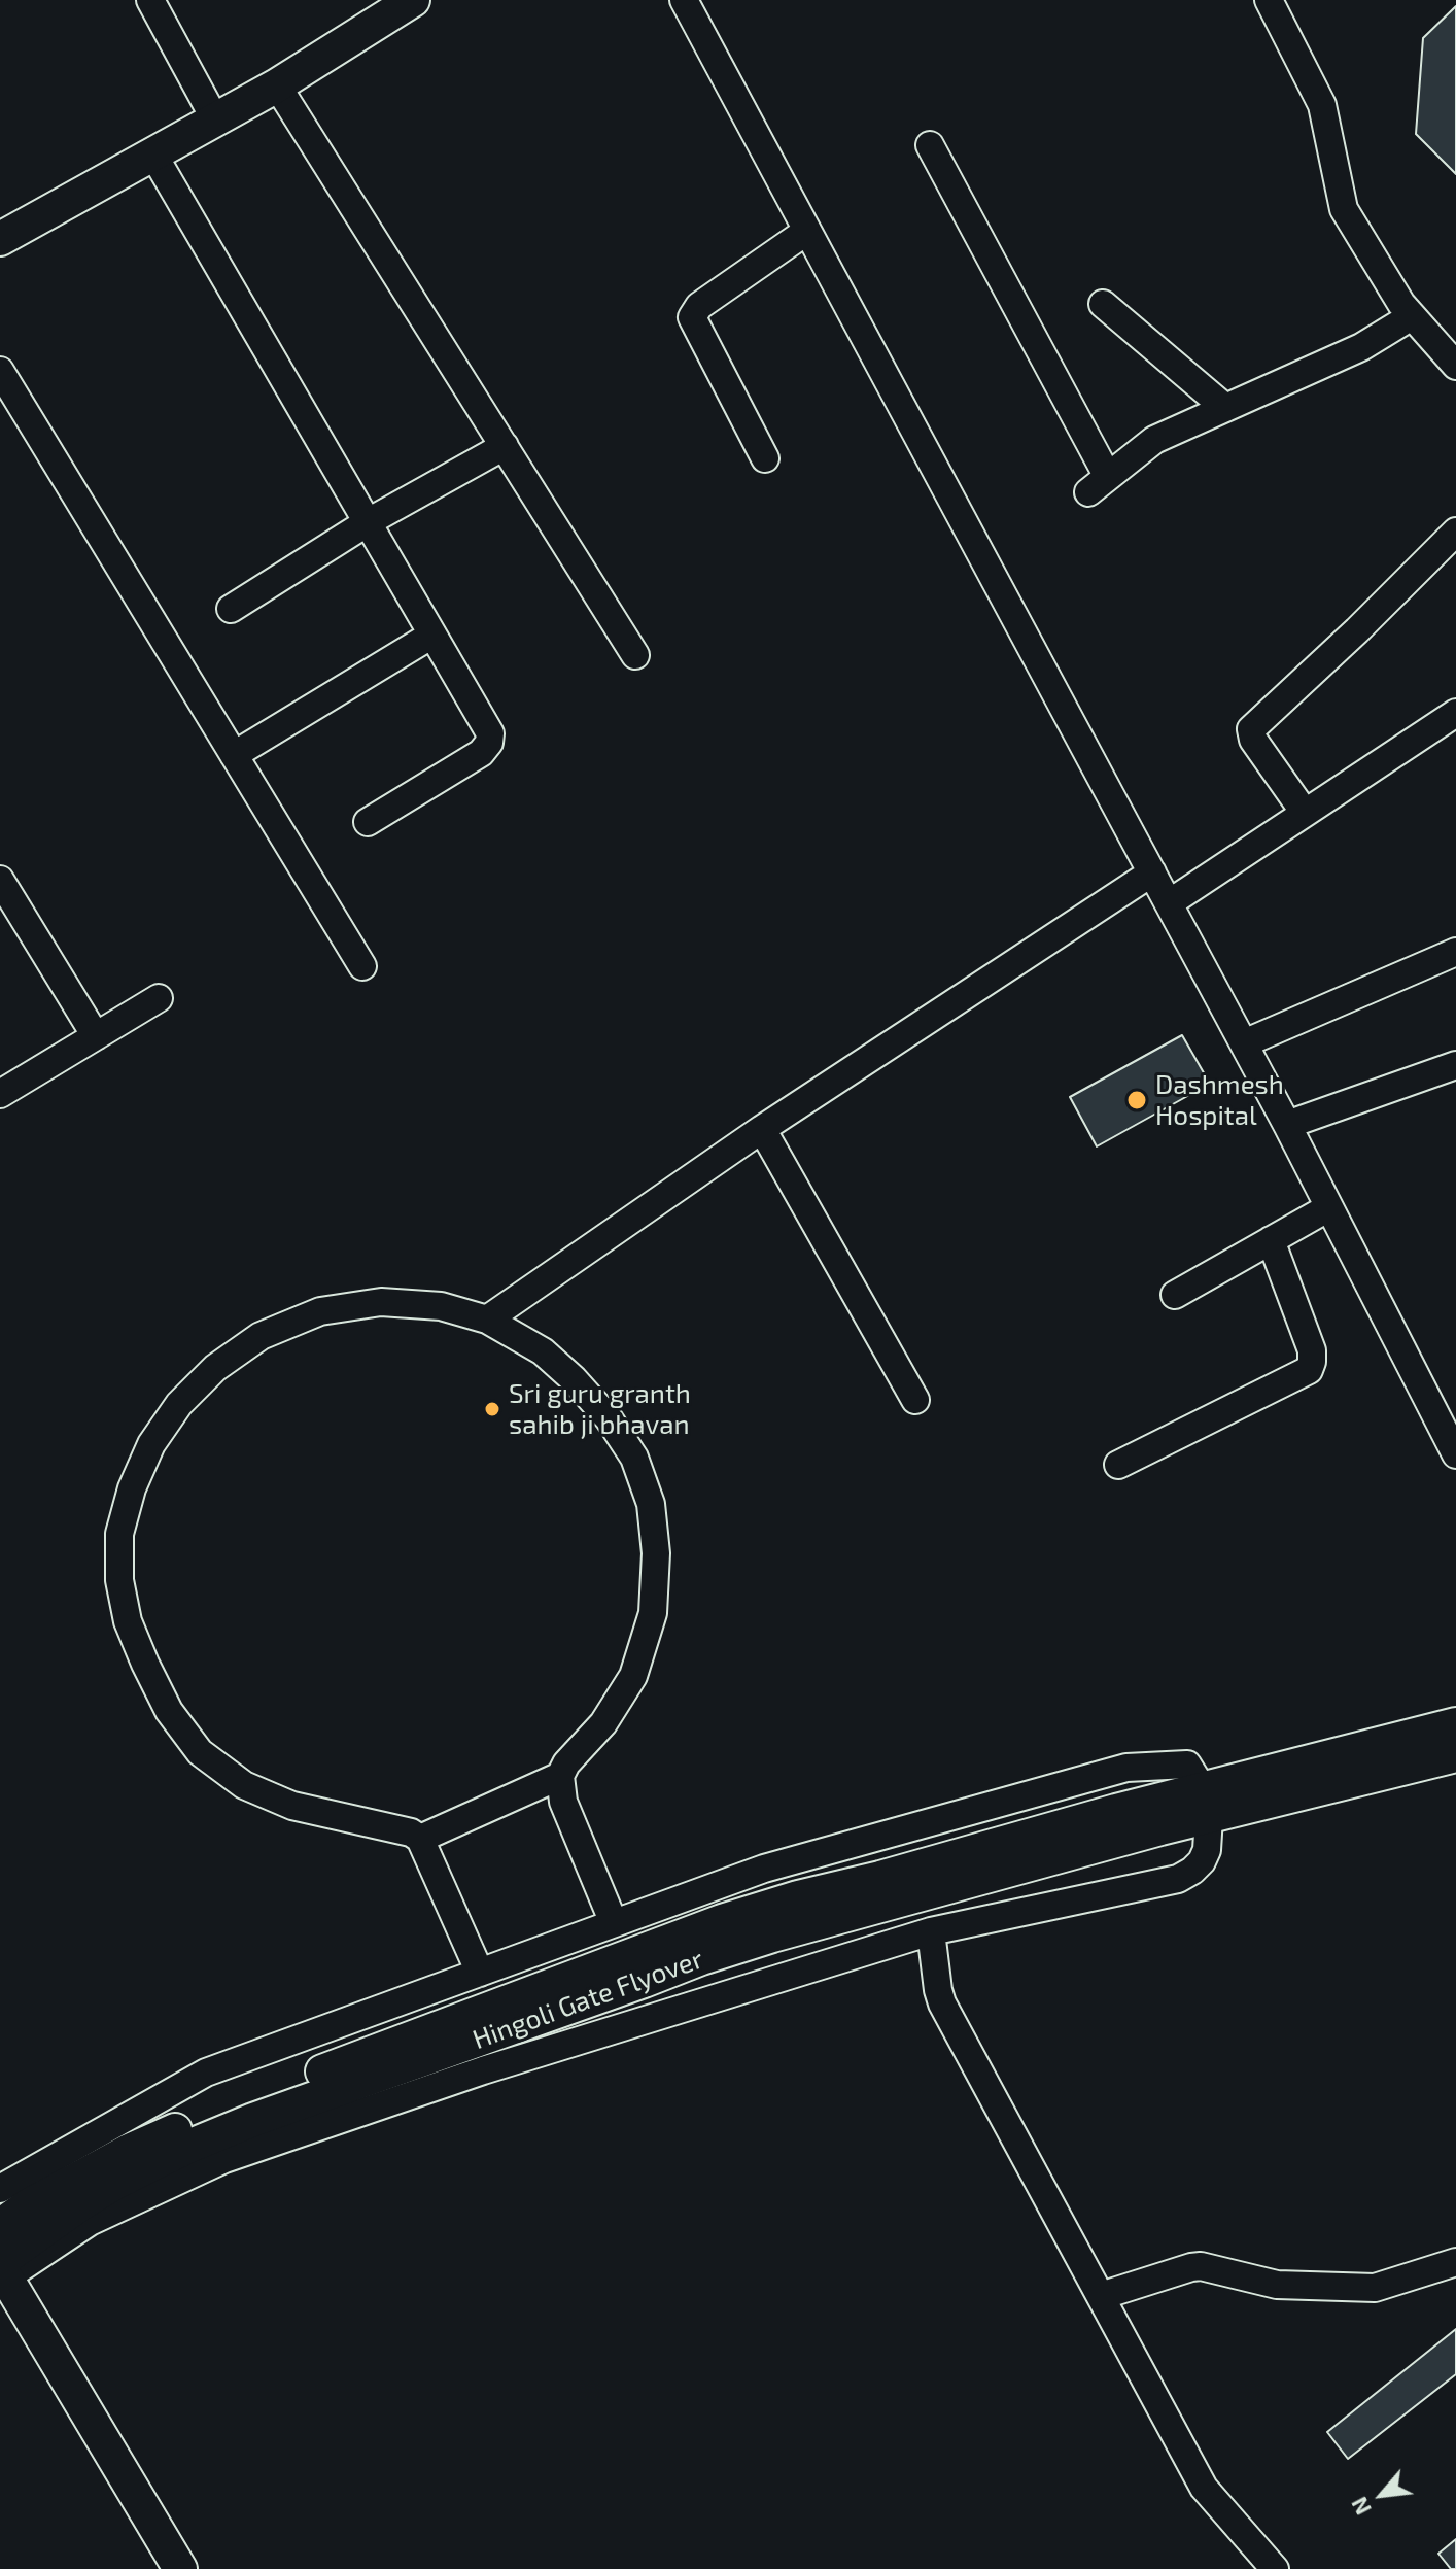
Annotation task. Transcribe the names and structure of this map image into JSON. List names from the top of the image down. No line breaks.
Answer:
{"streets":{"main road":["Hingoli Gate Flyover"]},"places":["Dashmesh Hospital","Sri guru granth sahib ji bhavan"],"north":"bottom left"}
